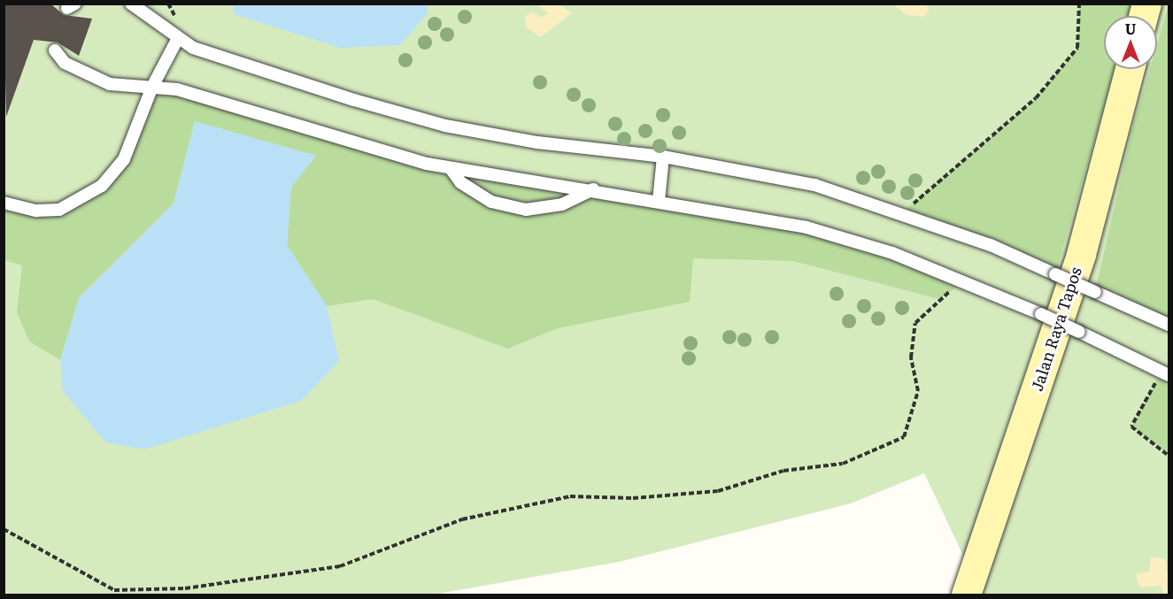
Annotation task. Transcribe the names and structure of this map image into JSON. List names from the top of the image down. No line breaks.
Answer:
{"streets":{"main road":["Jalan Raya Tapos"]},"north":"top"}
